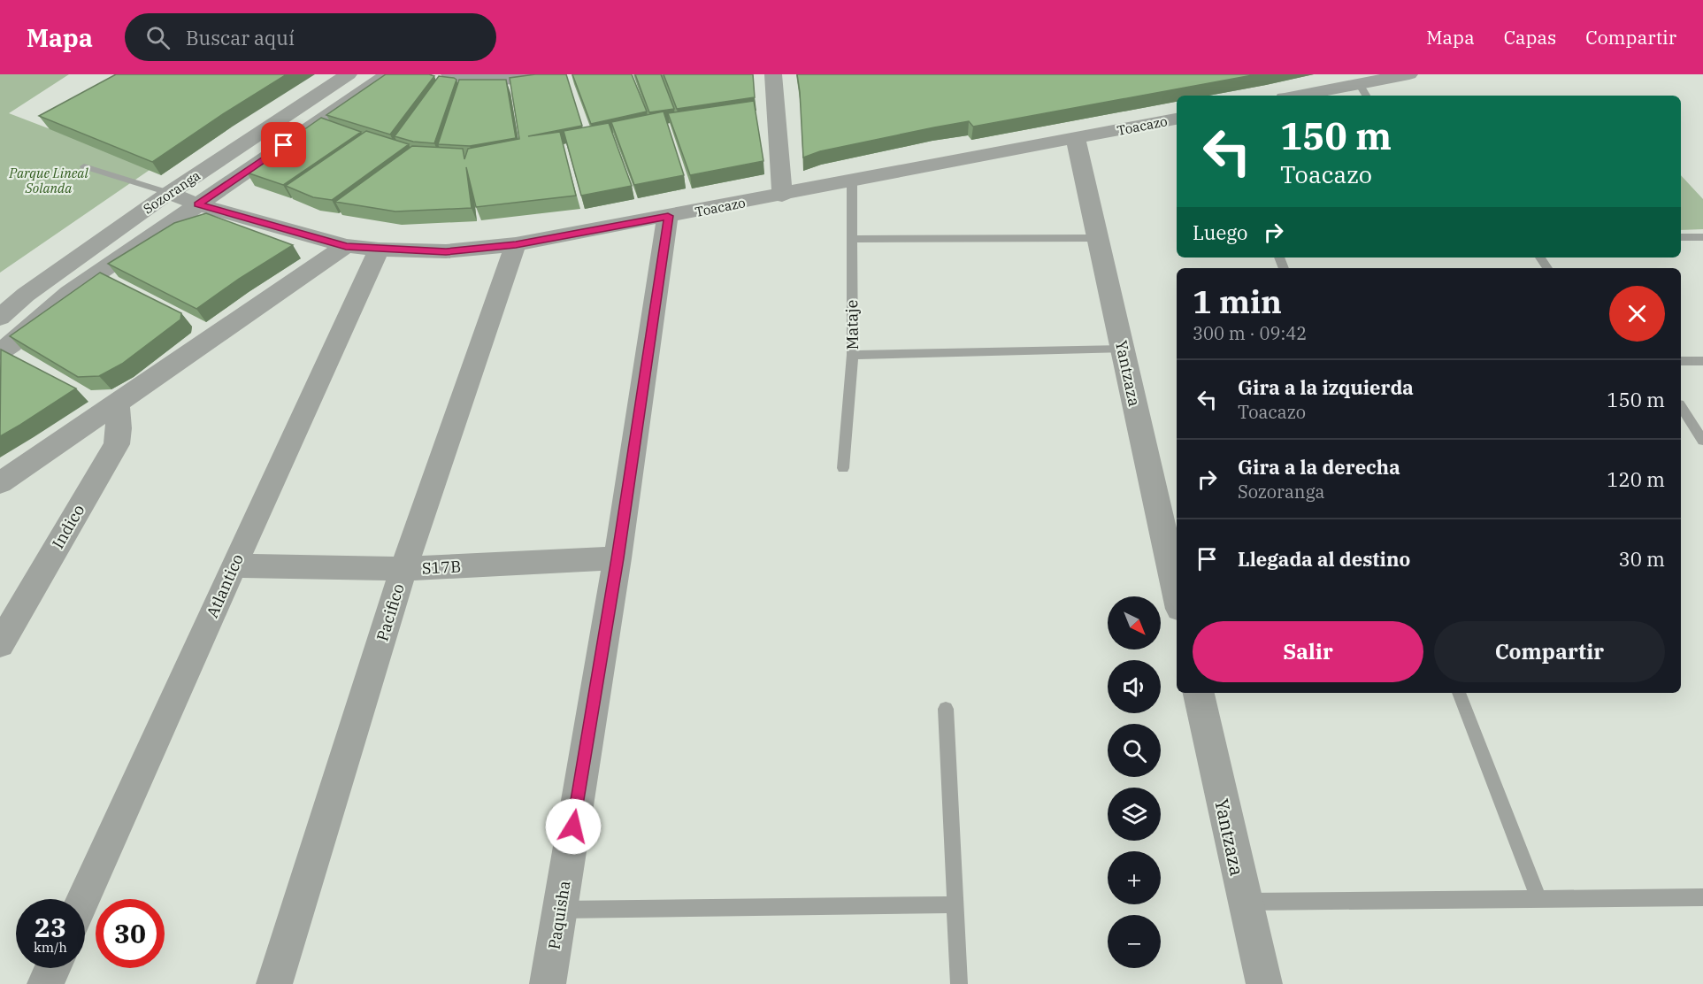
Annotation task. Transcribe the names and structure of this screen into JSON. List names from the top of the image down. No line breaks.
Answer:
{"streets":{"street":["Toacazo","Sozoranga","Yantzaza","Indico","S17B","Atlantico","Pacifico","Paquisha"],"lane":["Mataje"]},"crossings":[["Toacazo","Sozoranga"],["Toacazo","Mataje"],["Toacazo","Yantzaza"],["Toacazo","Atlantico"],["Toacazo","Pacifico"],["Toacazo","Paquisha"],["S17B","Atlantico"],["S17B","Pacifico"],["S17B","Paquisha"]],"parks":["Parque Lineal Solanda"],"north":"bottom right","page":{"header":"Mapa","search":"Buscar aquí","nav":["Mapa","Capas","Compartir"],"turn":["150 m","Toacazo"],"then":"Luego","heading":["1 min","300 m · 09:42"],"list":[{"name":"Gira a la izquierda","note":"Toacazo","value":"150 m"},{"name":"Gira a la derecha","note":"Sozoranga","value":"120 m"},{"name":"Llegada al destino","value":"30 m"}],"map_buttons":["+","−"],"buttons":["Salir","Compartir"],"speed":"23 km/h","limit":"30"}}
